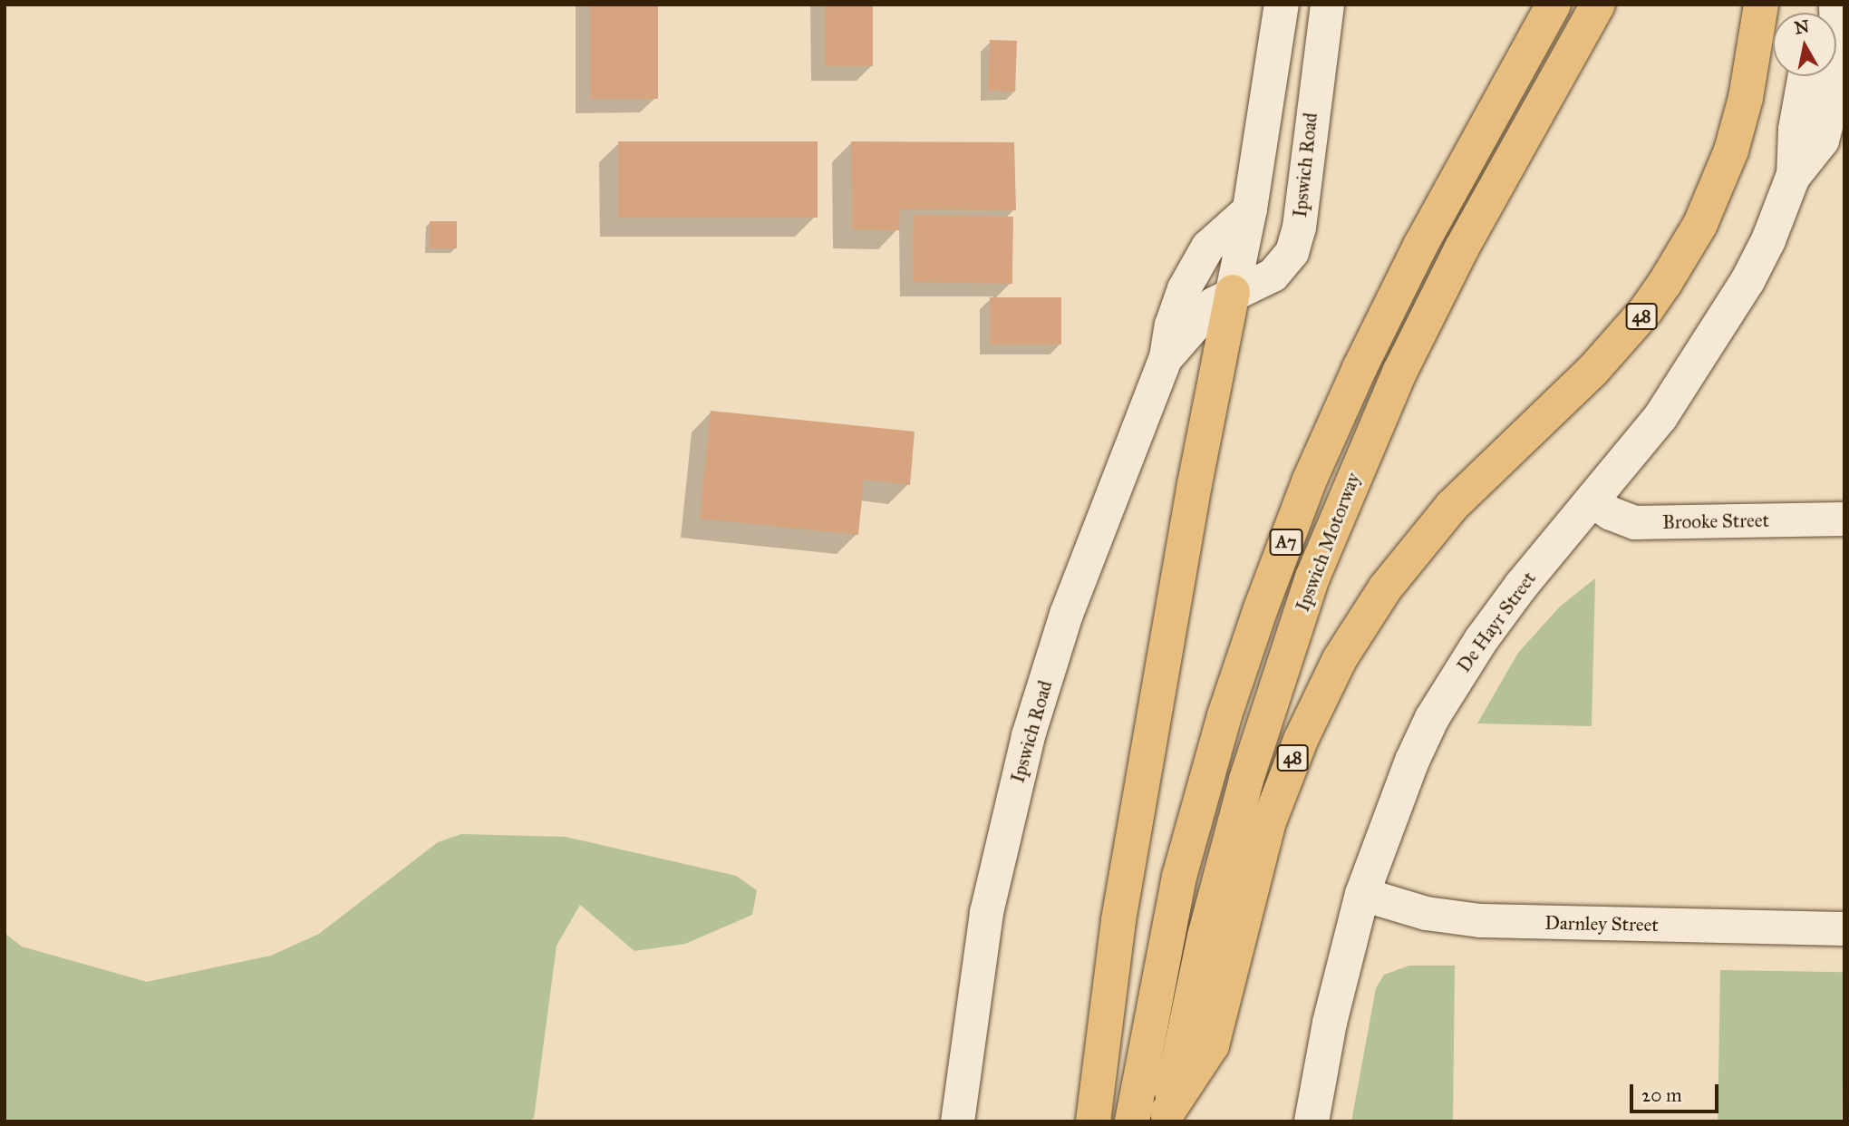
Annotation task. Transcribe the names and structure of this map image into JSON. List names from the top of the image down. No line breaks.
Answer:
{"streets":{"highway":["48","A7","Ipswich Motorway"],"street":["Ipswich Road","Brooke Street","De Hayr Street","Darnley Street"]},"crossings":[["48","Ipswich Motorway"],["Brooke Street","De Hayr Street"],["De Hayr Street","Darnley Street"]],"scale_bar":"20 m","north":"top"}
